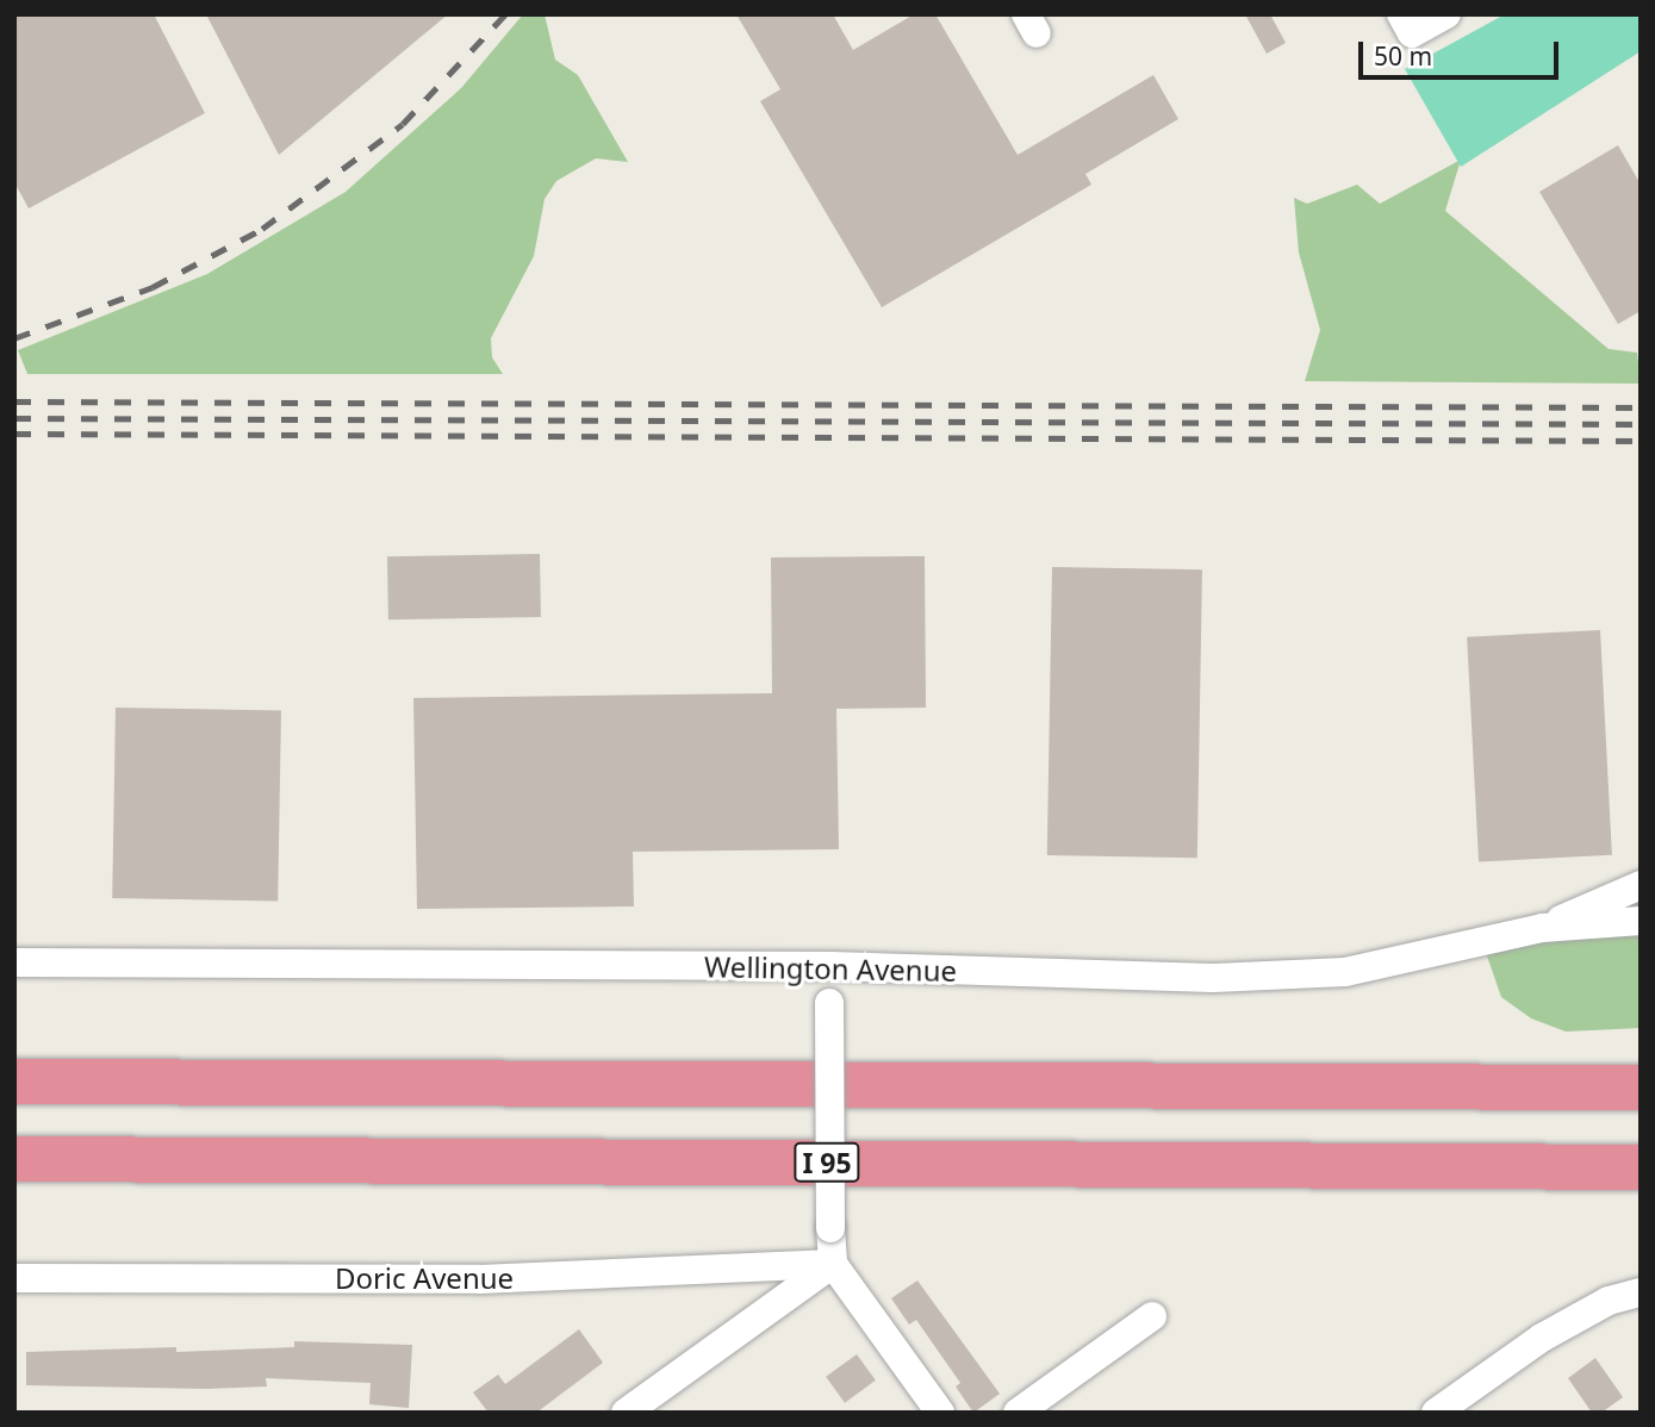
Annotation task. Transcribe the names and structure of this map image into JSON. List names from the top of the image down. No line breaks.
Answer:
{"streets":{"highway":["I 95"],"street":["Wellington Avenue","Doric Avenue"]},"scale_bar":"50 m"}
